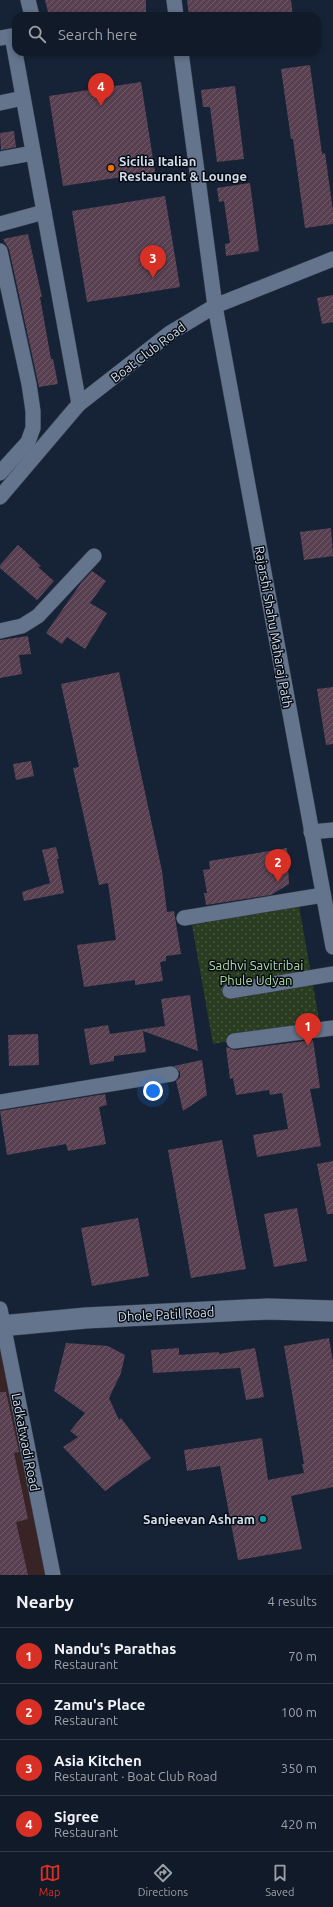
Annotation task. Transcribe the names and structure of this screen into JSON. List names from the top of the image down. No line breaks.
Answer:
{"streets":{"street":["Boat Club Road","Rajarshi Shahu Maharaj Path","Dhole Patil Road","Ladkatwadi Road"]},"crossings":[["Boat Club Road","Rajarshi Shahu Maharaj Path"],["Dhole Patil Road","Ladkatwadi Road"]],"parks":["Sadhvi Savitribai Phule Udyan"],"places":["Sicilia Italian Restaurant & Lounge","Sanjeevan Ashram"],"page":{"search":"Search here","pins":["4","3","2","1"],"heading":["Nearby","4 results"],"list":[{"mark":"1","name":"Nandu's Parathas","note":"Restaurant","value":"70 m"},{"mark":"2","name":"Zamu's Place","note":"Restaurant","value":"100 m"},{"mark":"3","name":"Asia Kitchen","note":"Restaurant · Boat Club Road","value":"350 m"},{"mark":"4","name":"Sigree","note":"Restaurant","value":"420 m"}],"nav":["Map","Directions","Saved"]}}
